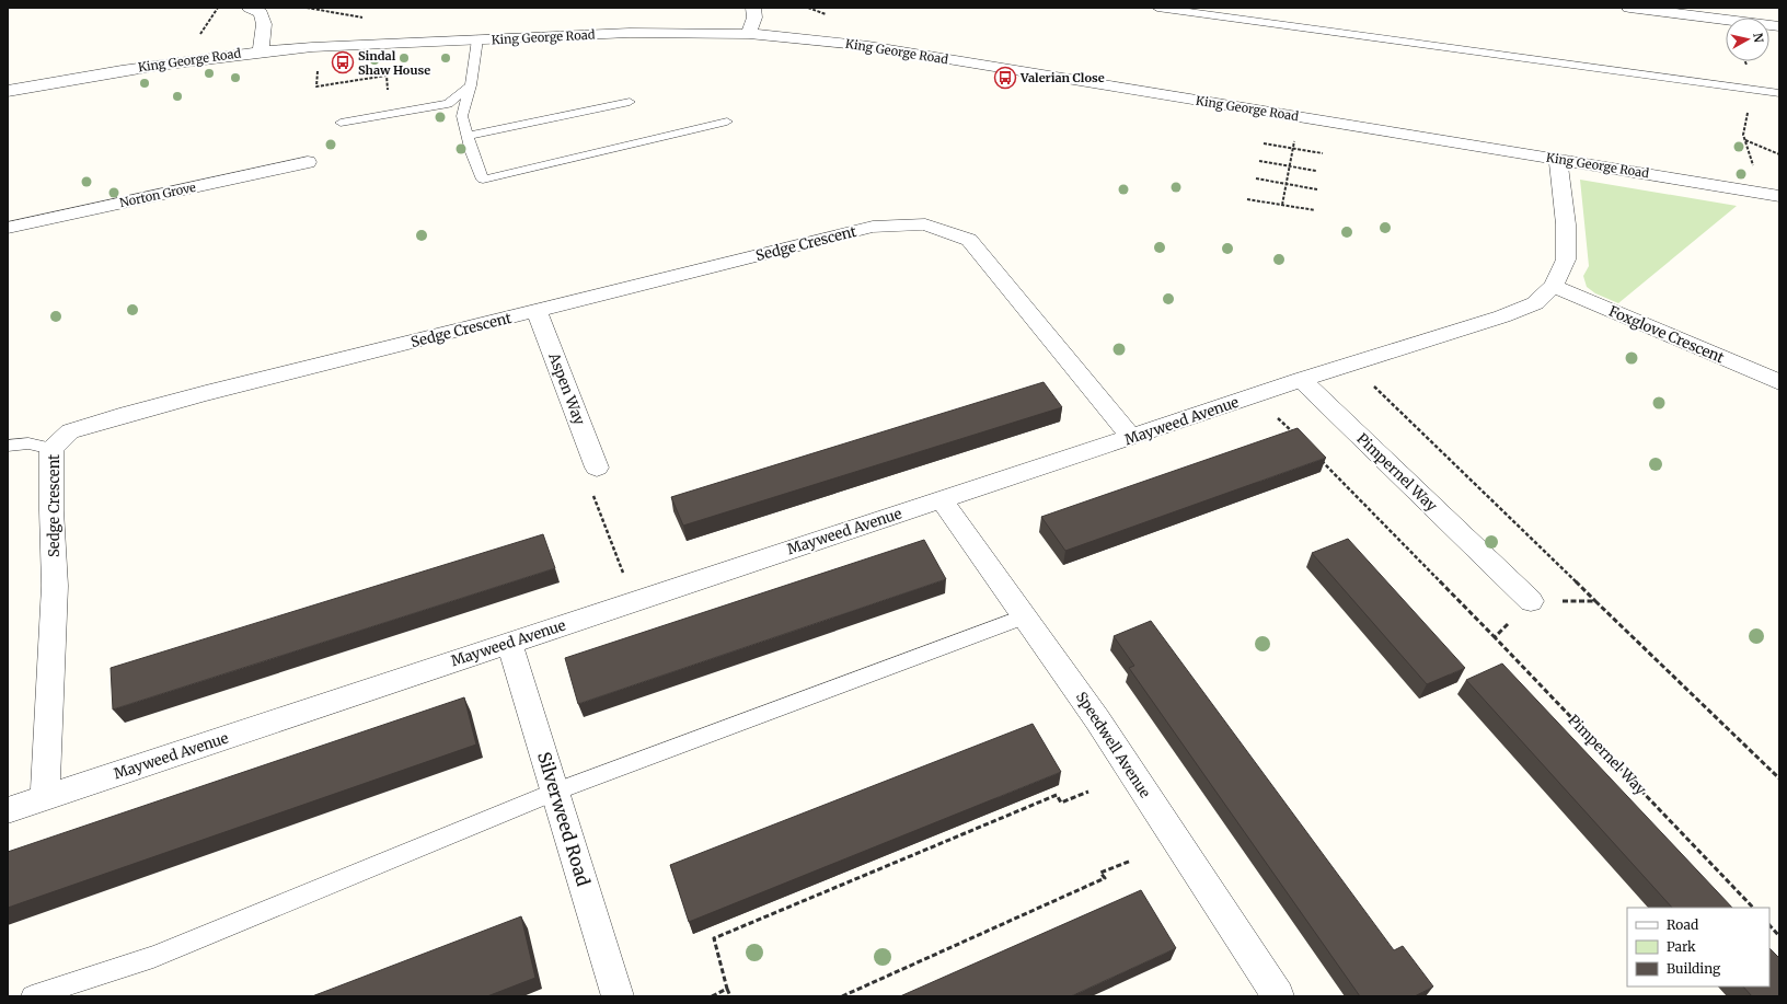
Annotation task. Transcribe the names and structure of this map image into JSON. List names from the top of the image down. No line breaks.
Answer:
{"streets":{"street":["King George Road","Norton Grove","Sedge Crescent","Foxglove Crescent","Aspen Way","Mayweed Avenue","Pimpernel Way","Speedwell Avenue","Silverweed Road"]},"crossings":[["King George Road","Mayweed Avenue"],["Sedge Crescent","Aspen Way"],["Sedge Crescent","Mayweed Avenue"],["Foxglove Crescent","Mayweed Avenue"],["Mayweed Avenue","Pimpernel Way"],["Mayweed Avenue","Speedwell Avenue"],["Mayweed Avenue","Silverweed Road"]],"places":{"bus stop":["Sindal Shaw House","Valerian Close"]},"legend":["Road","Park","Building"],"north":"right"}
